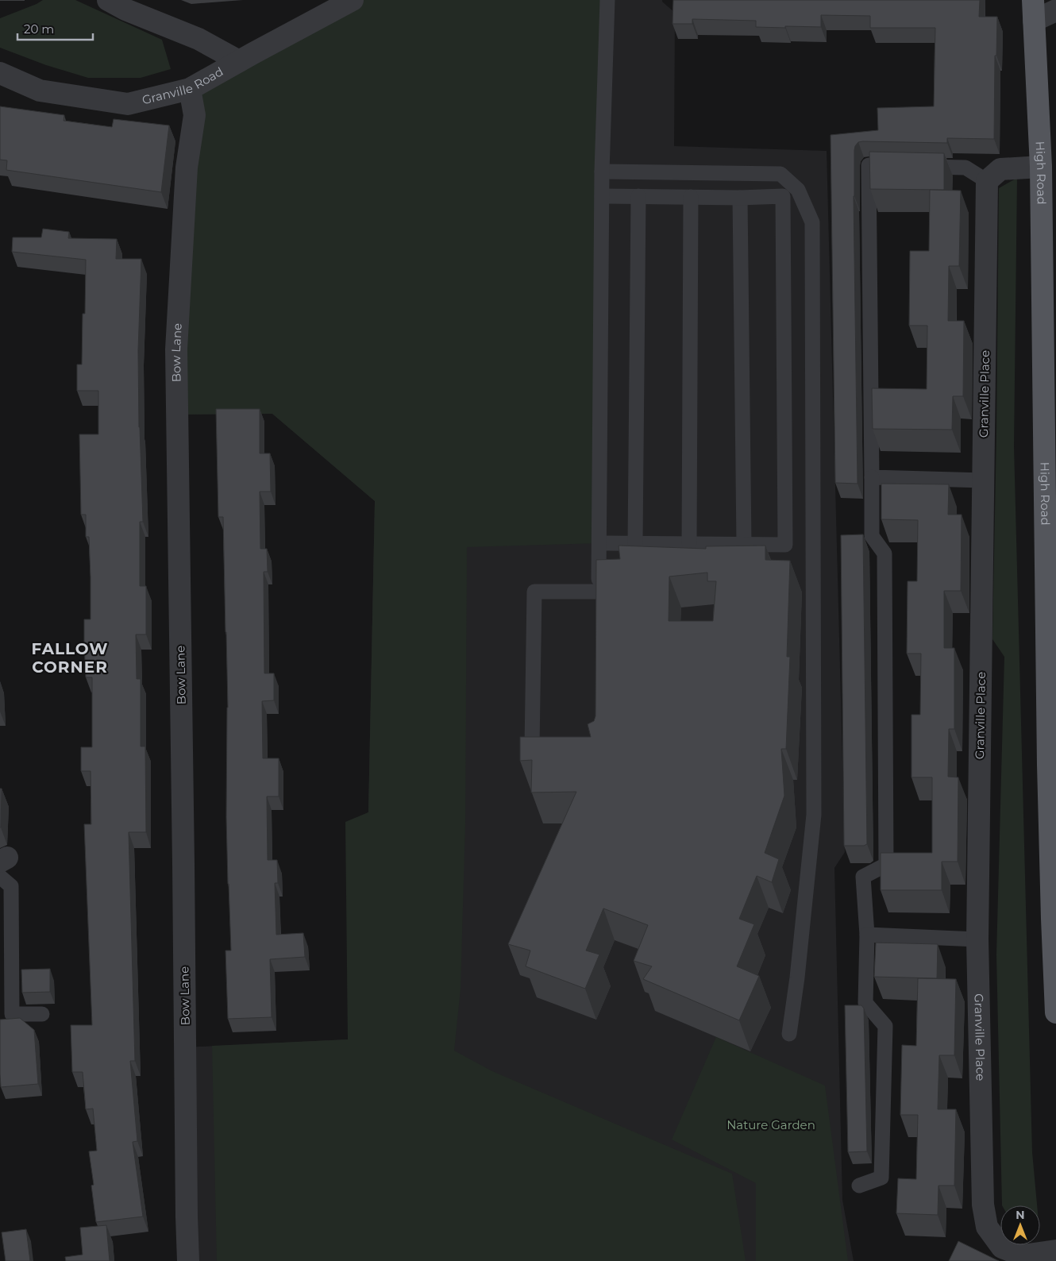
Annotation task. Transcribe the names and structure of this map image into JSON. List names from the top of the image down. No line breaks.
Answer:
{"streets":{"main road":["High Road"],"street":["Granville Road","Bow Lane","Granville Place"]},"crossings":[["Granville Road","Bow Lane"]],"districts":["FALLOW CORNER"],"parks":["Nature Garden"],"scale_bar":"20 m","north":"top"}
